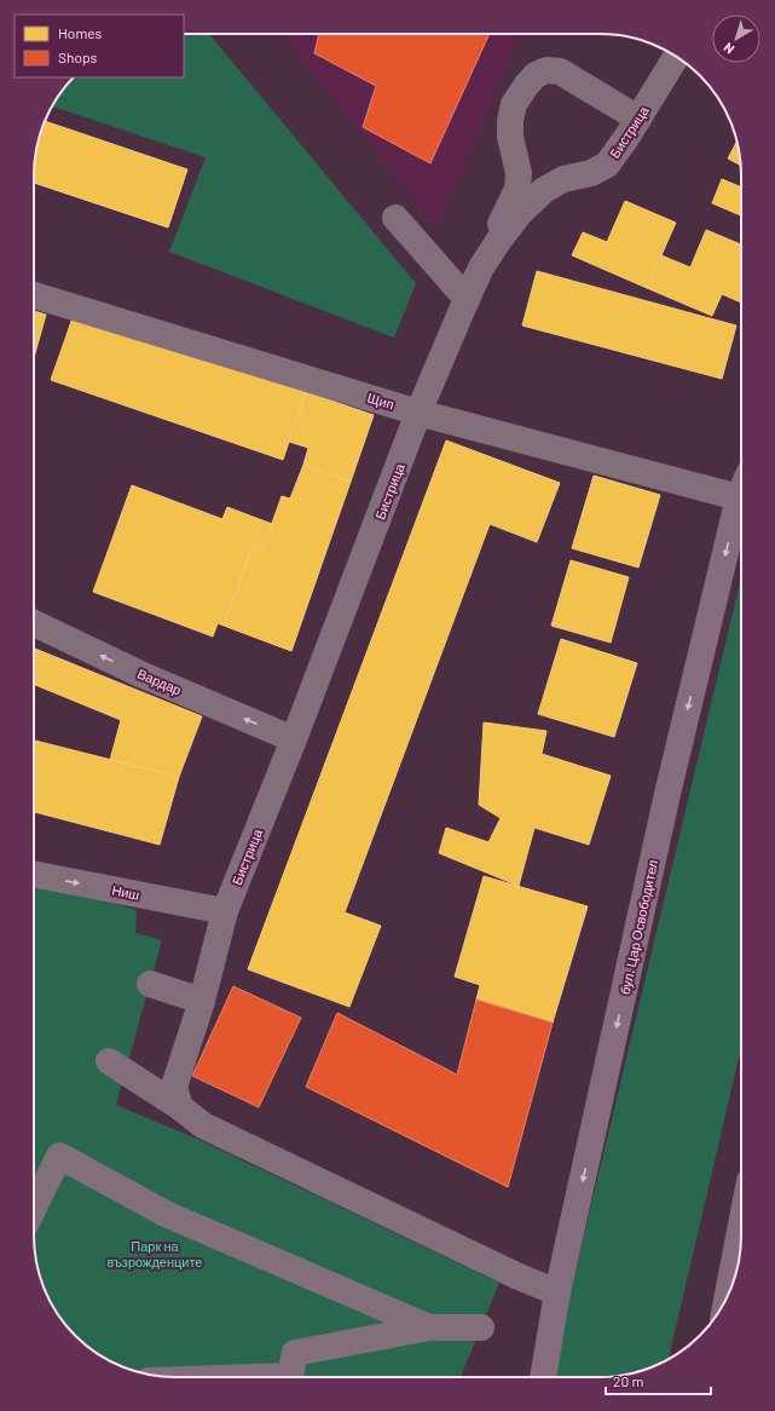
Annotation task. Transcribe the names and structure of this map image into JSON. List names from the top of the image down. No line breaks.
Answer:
{"streets":{"main road":["бул. Цар Освободител"],"street":["Бистрица","Щип","Вардар","Ниш"]},"crossings":[["Бистрица","Щип"],["Бистрица","Вардар"],["Бистрица","Ниш"],["Щип","бул. Цар Освободител"]],"one_way":["Вардар","бул. Цар Освободител"],"parks":["Парк на възрожденците"],"legend":["Homes","Shops"],"scale_bar":"20 m","north":"bottom left"}
